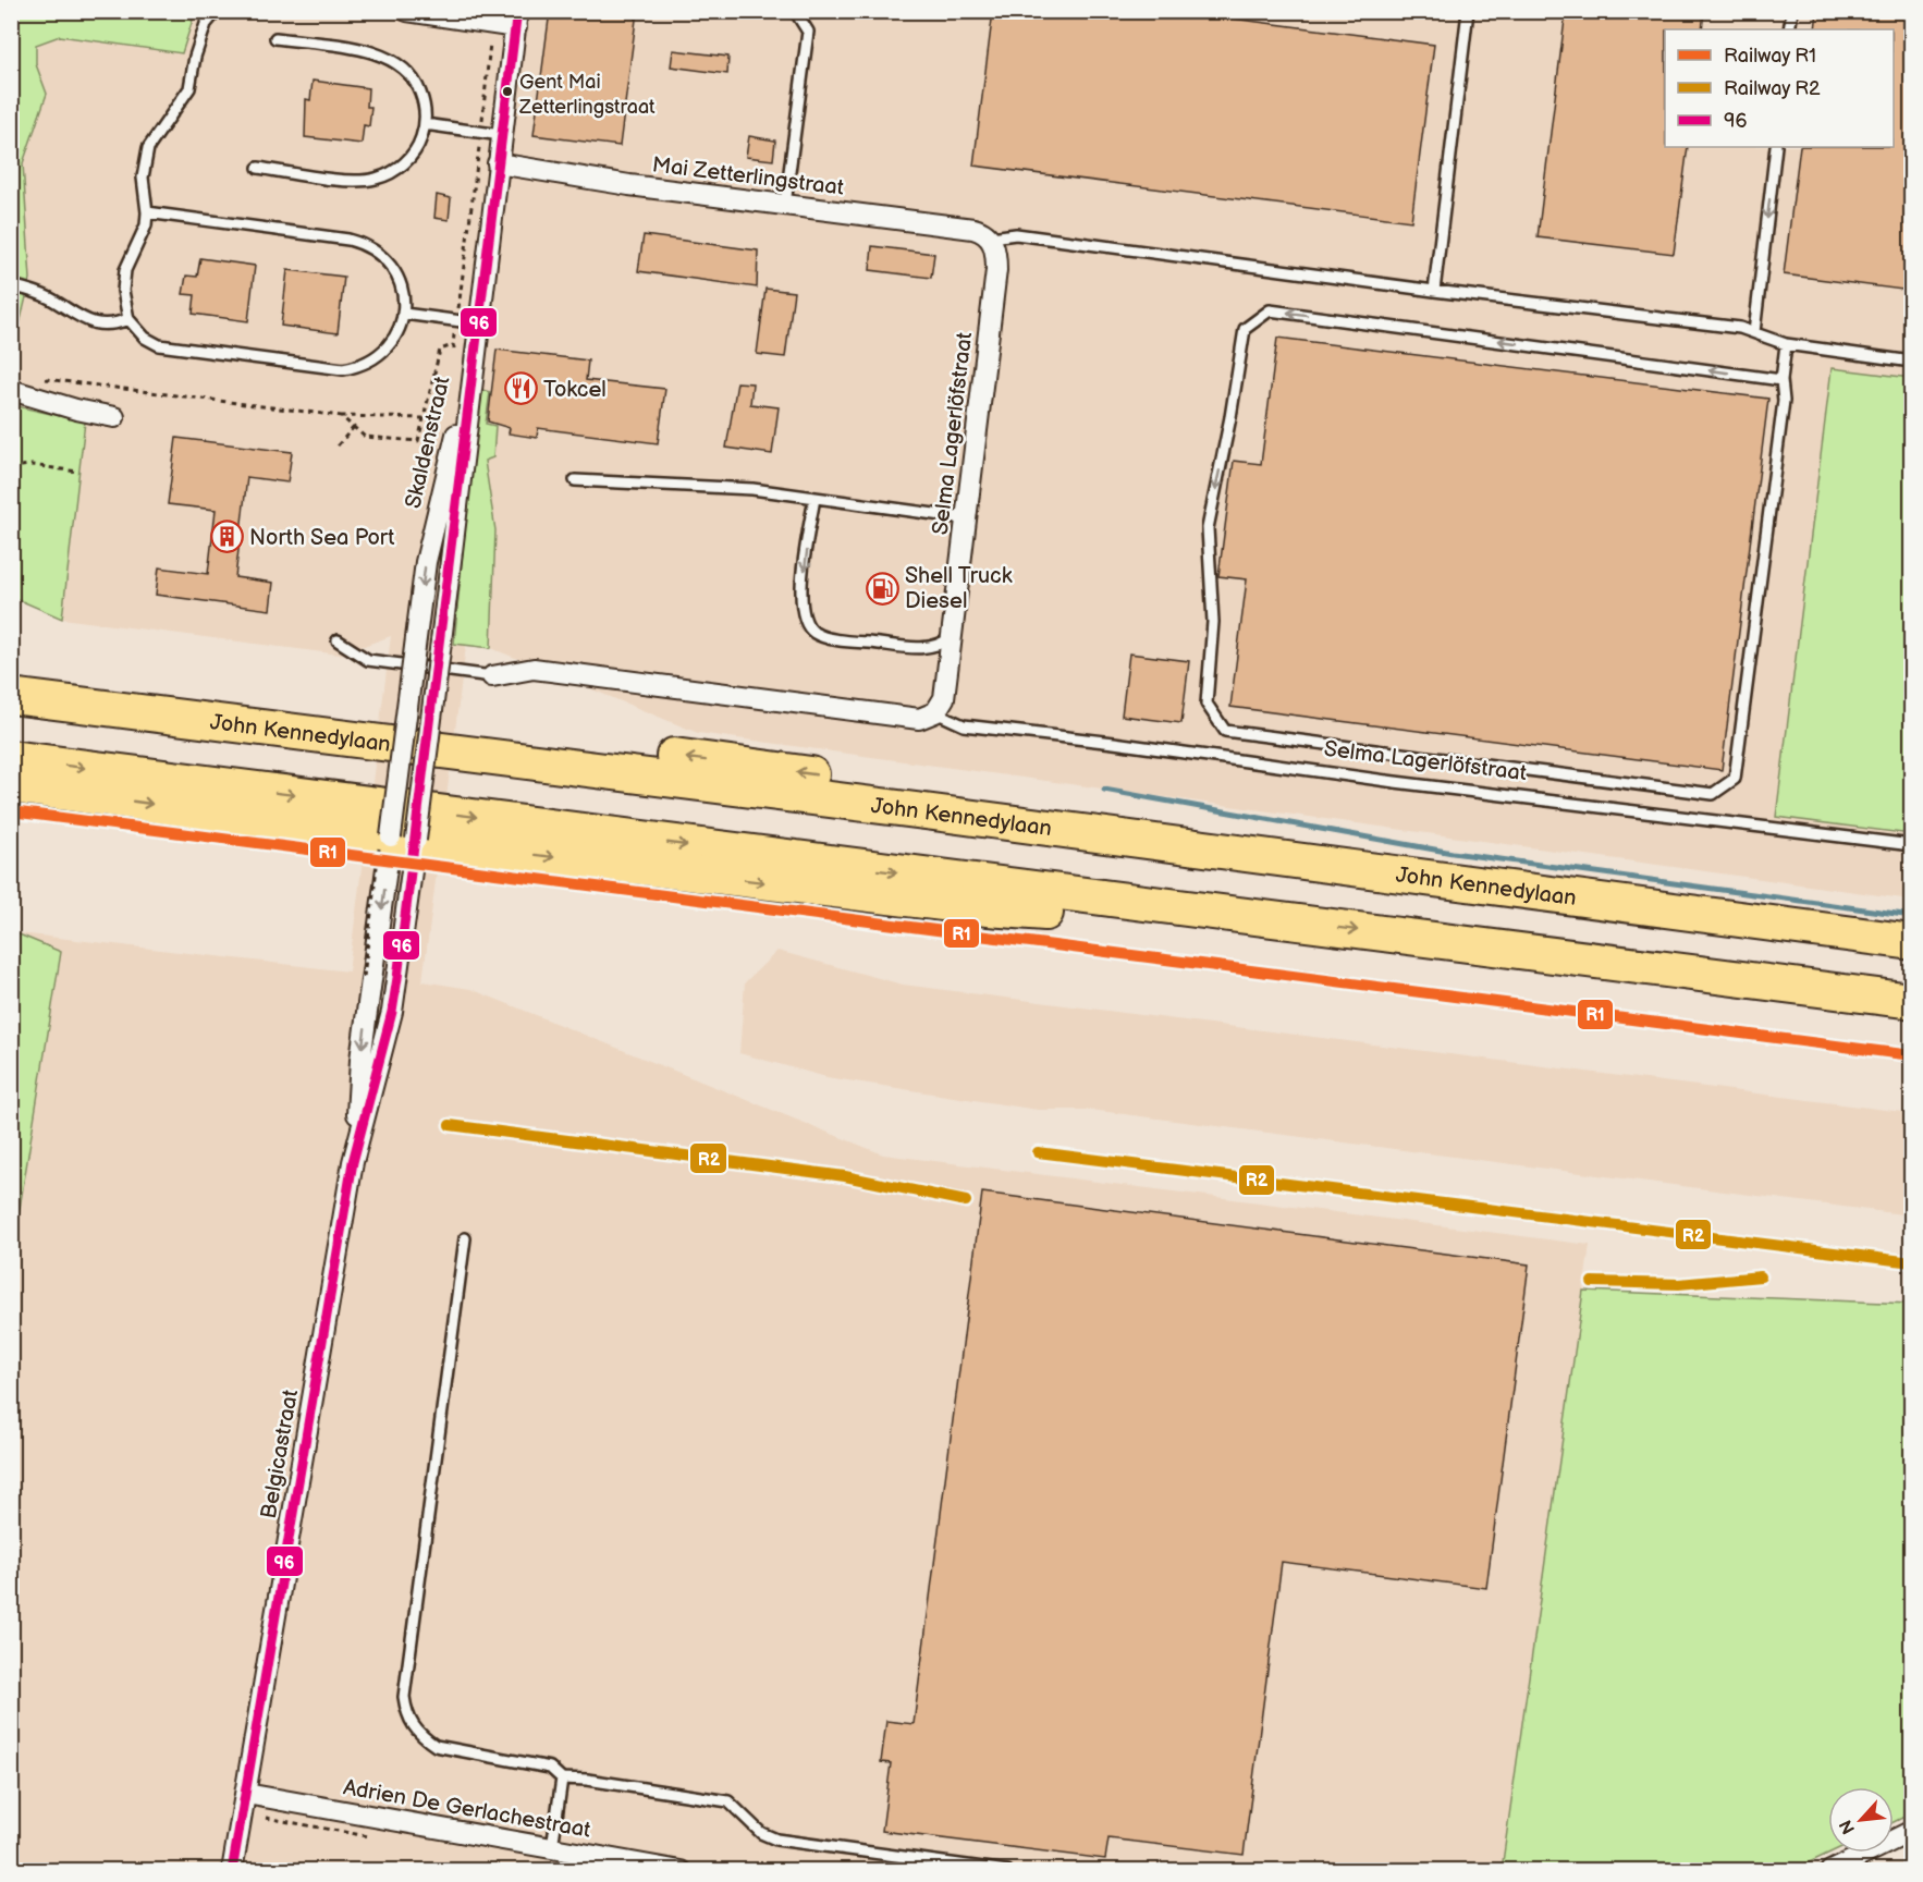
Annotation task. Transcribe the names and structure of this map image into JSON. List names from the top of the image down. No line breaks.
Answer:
{"streets":{"highway":["John Kennedylaan"],"street":["Mai Zetterlingstraat","Selma Lagerlöfstraat","Skaldenstraat","Belgicastraat","Adrien De Gerlachestraat"]},"crossings":[["Mai Zetterlingstraat","Selma Lagerlöfstraat"],["Mai Zetterlingstraat","Skaldenstraat"],["Belgicastraat","Adrien De Gerlachestraat"]],"places":{"other":["Gent Mai Zetterlingstraat"],"restaurant":["Tokcel"],"building":["North Sea Port"],"fuel station":["Shell Truck Diesel"]},"lines":["transit line 96","rail line R1","rail line R2"],"legend":["Railway R1","Railway R2","96"],"north":"bottom left"}
